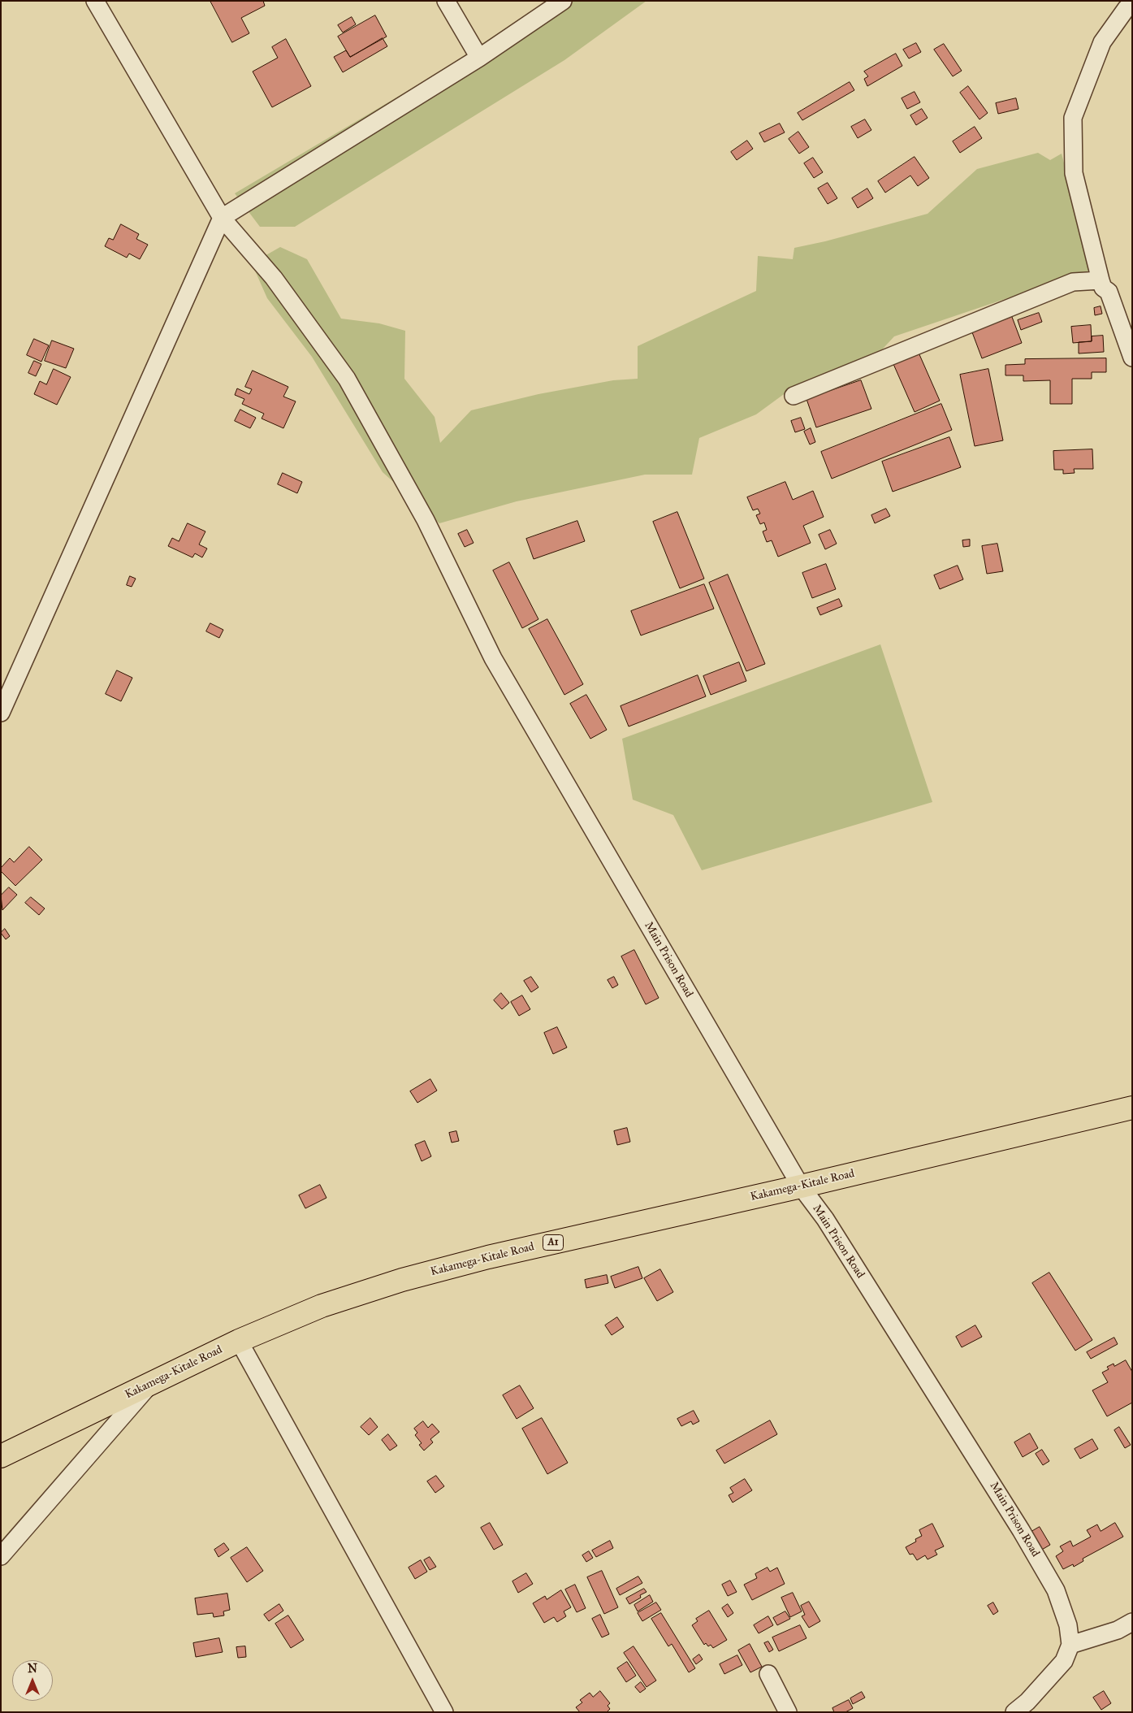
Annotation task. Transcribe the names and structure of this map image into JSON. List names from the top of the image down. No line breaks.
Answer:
{"streets":{"highway":["Kakamega-Kitale Road","A1"],"street":["Main Prison Road"]},"crossings":[["Main Prison Road","Kakamega-Kitale Road"]],"north":"top"}
